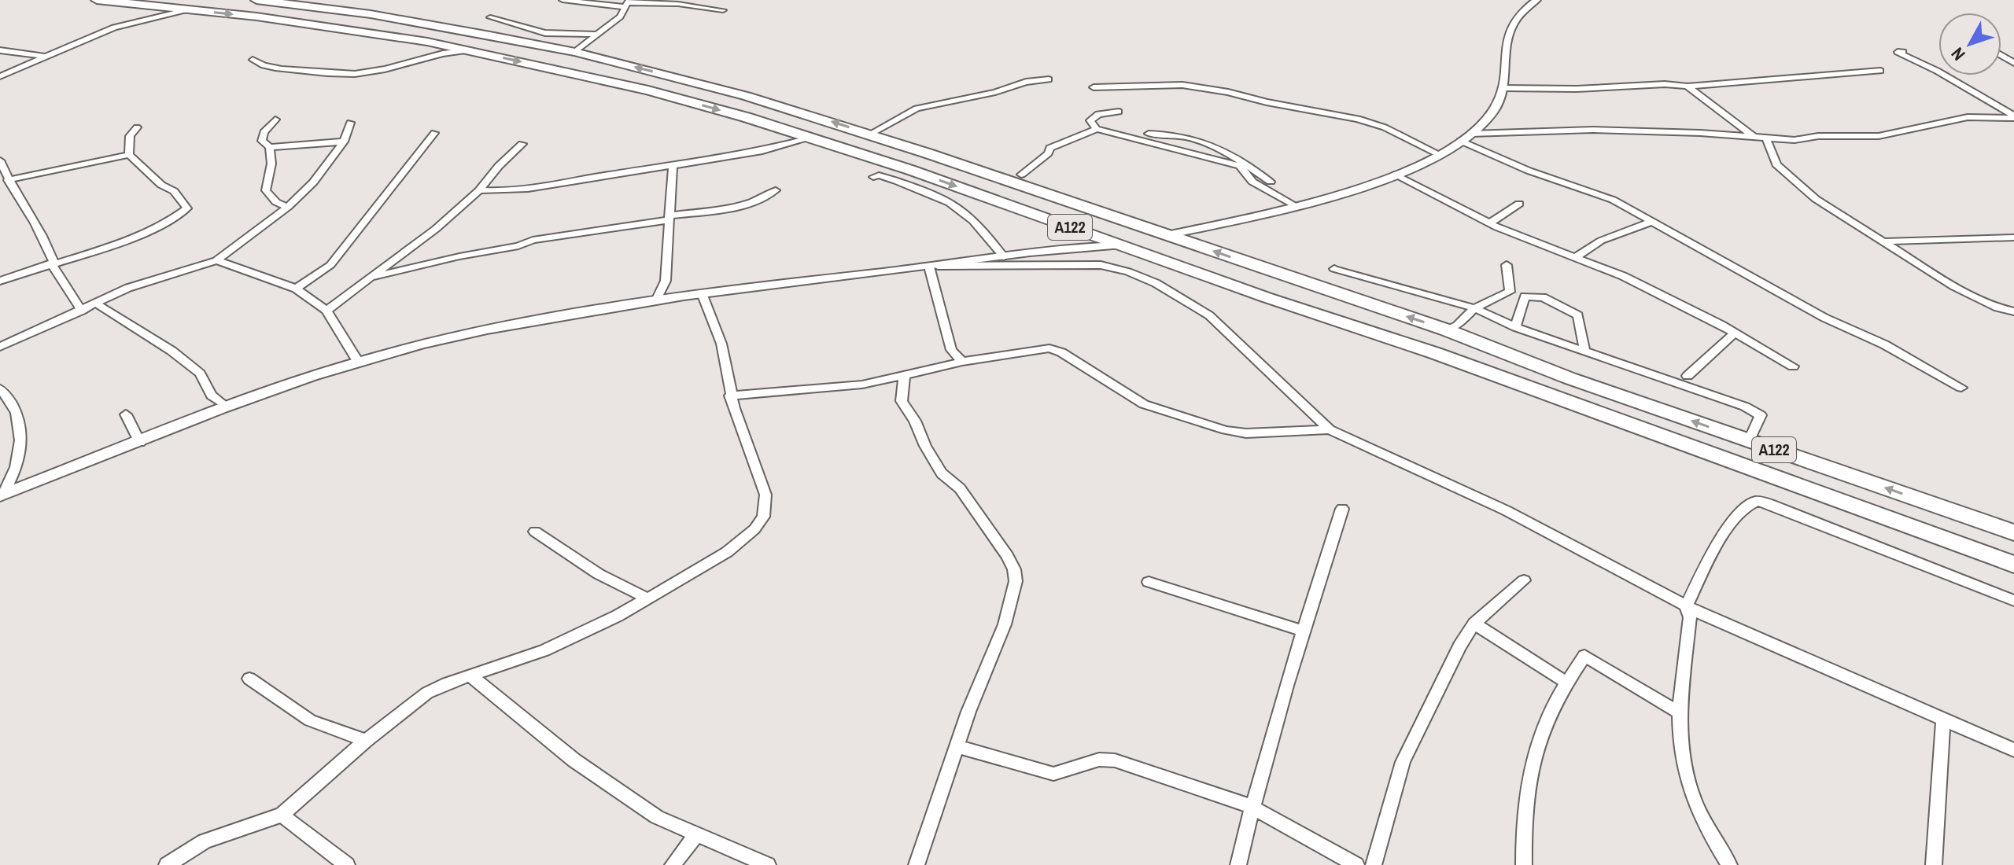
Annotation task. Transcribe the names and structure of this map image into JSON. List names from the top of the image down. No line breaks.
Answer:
{"streets":{"highway":["A122"]},"north":"bottom left"}
